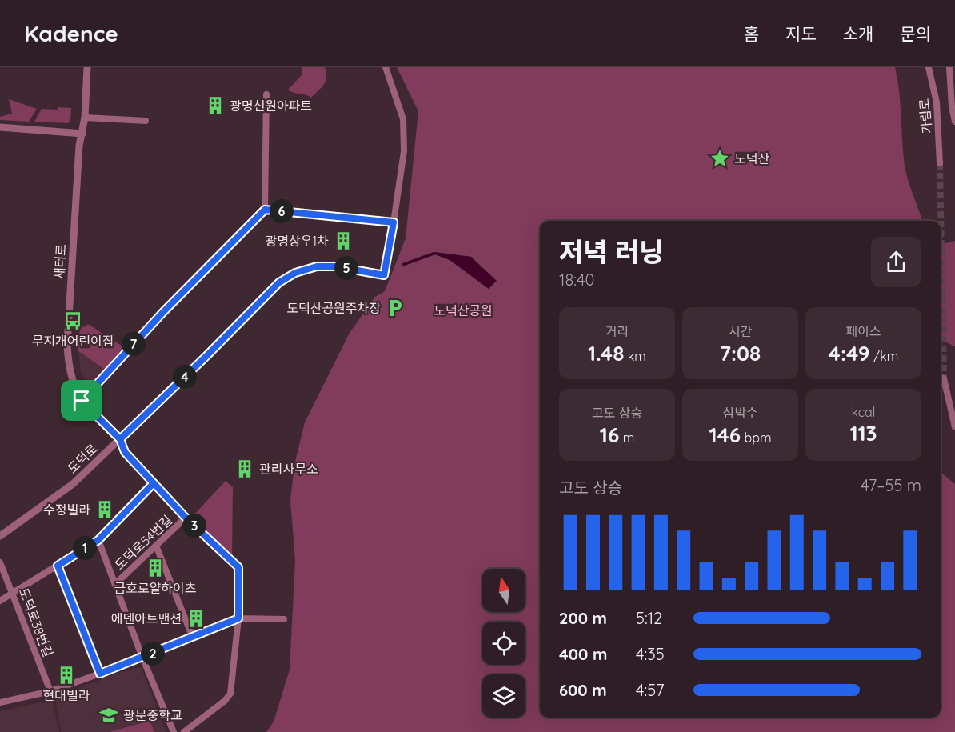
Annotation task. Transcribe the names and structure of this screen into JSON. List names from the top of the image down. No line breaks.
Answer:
{"streets":{"street":["가림로","새터로","도덕로","도덕로54번길","도덕로38번길"]},"crossings":[["새터로","도덕로"],["새터로","도덕로54번길"],["도덕로","도덕로54번길"]],"parks":["도덕산공원"],"places":{"building":["광명신원아파트","광명상우1차","관리사무소","수정빌라","금호로얄하이츠","에덴아트맨션","현대빌라"],"place":["도덕산"],"parking":["도덕산공원주차장"],"bus stop":["무지개어린이집"],"school or university":["광문중학교"]},"north":"top","page":{"header":"Kadence","nav":["홈","지도","소개","문의"],"pins":["6","5","7","4","3","1","2"],"heading":["저녁 러닝","18:40"],"stats":[["거리","1.48 km"],["시간","7:08"],["페이스","4:49 /km"],["고도 상승","16 m"],["심박수","146 bpm"],["kcal","113"]],"chart":["고도 상승","47–55 m"],"list":[{"name":"200 m","note":"5:12"},{"name":"400 m","note":"4:35"},{"name":"600 m","note":"4:57"}]}}
